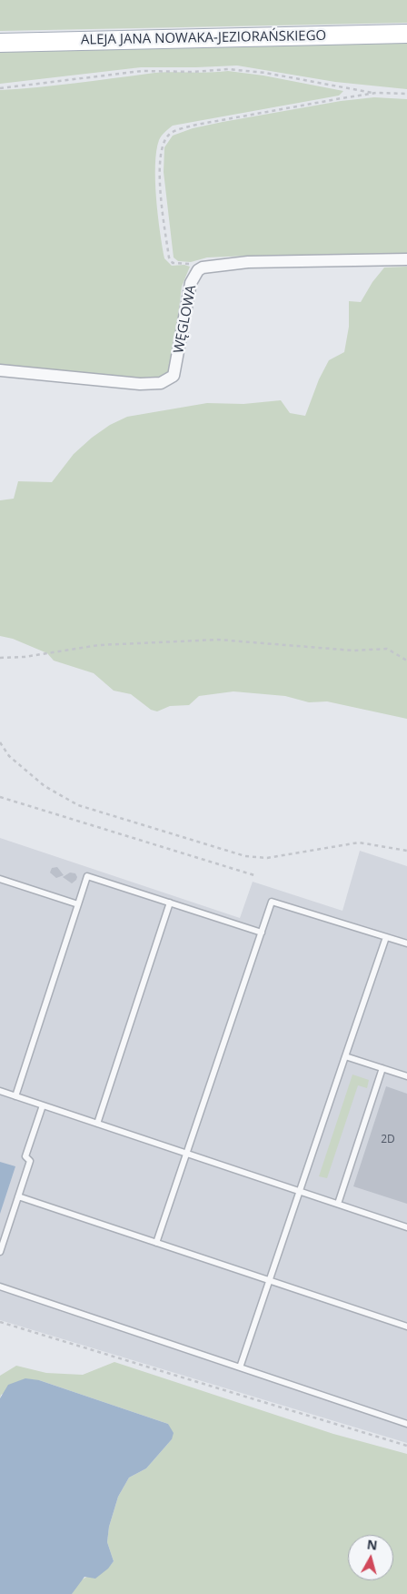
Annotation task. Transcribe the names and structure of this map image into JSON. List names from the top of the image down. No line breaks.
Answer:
{"streets":{"main road":["ALEJA JANA NOWAKA-JEZIORAŃSKIEGO"],"street":["WĘGLOWA"]},"house_numbers":["2D"],"north":"top"}
